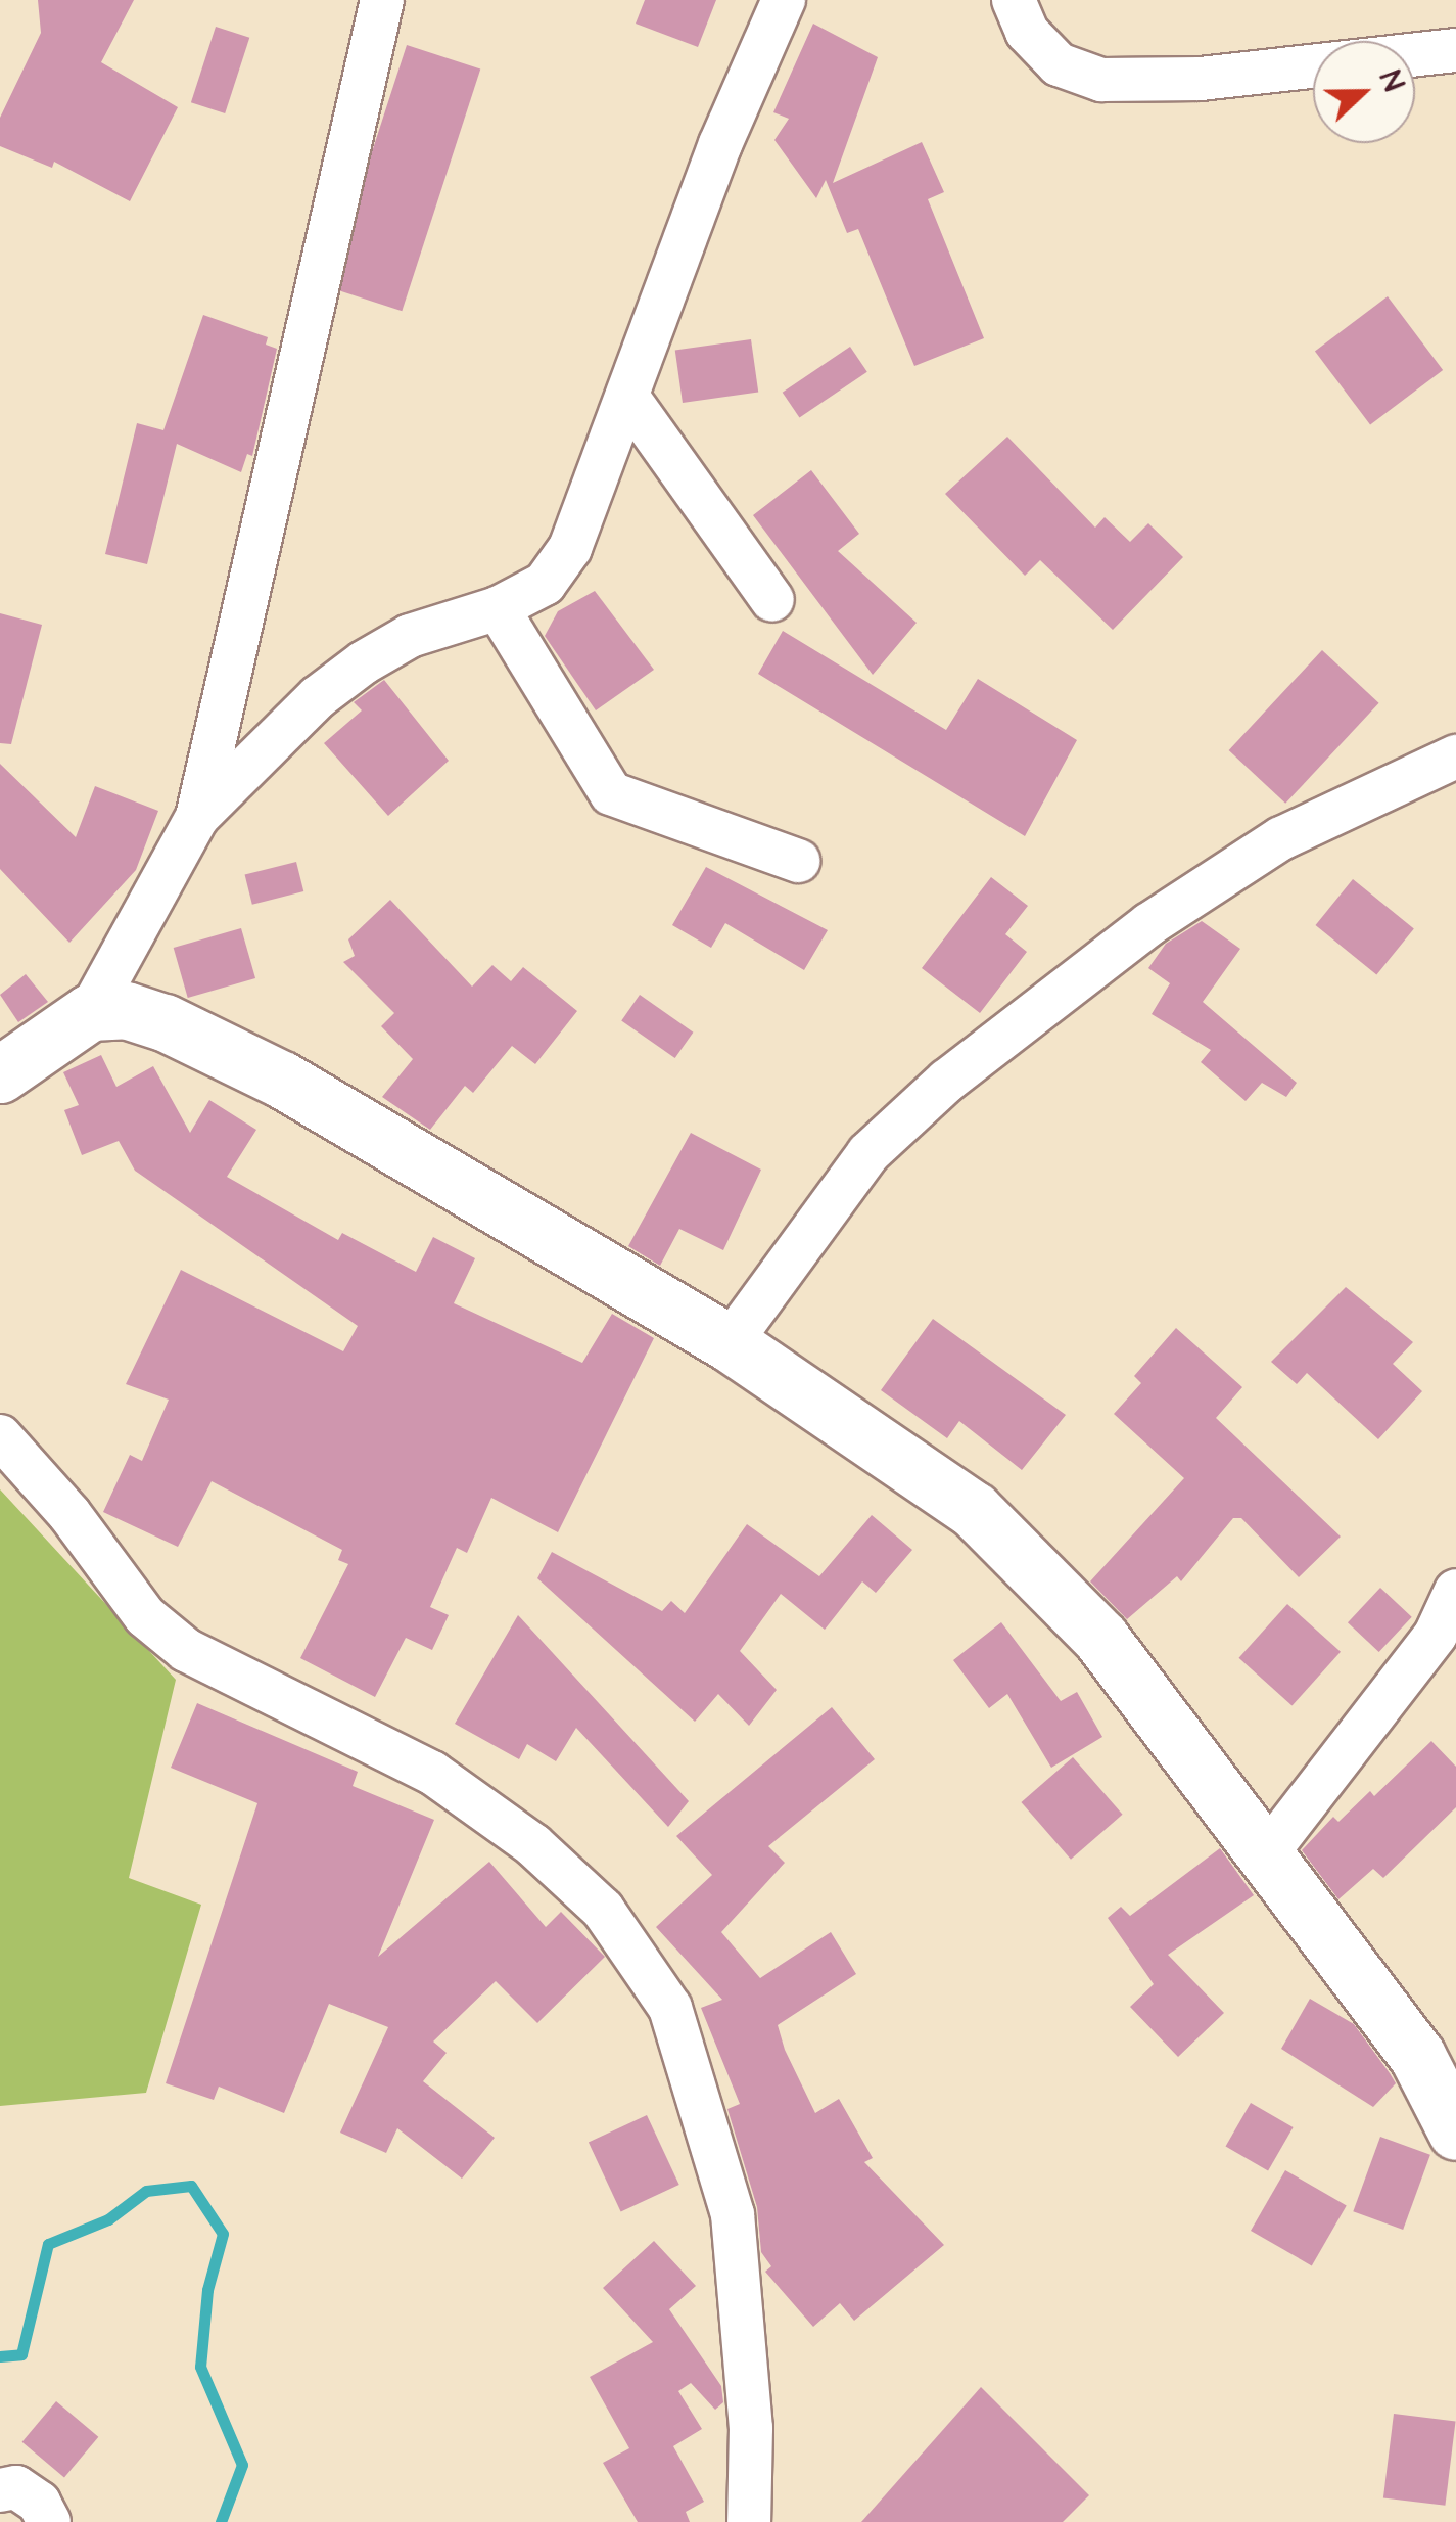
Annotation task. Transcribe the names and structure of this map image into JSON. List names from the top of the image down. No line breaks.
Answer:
{"north":"right"}
